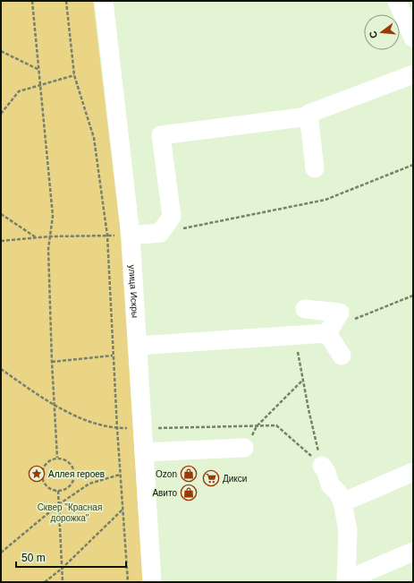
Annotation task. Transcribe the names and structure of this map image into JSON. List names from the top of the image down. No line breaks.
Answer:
{"streets":{"street":["улица Искры"]},"parks":["Сквер \"Красная дорожка\""],"places":{"place":["Аллея героев"],"shop":["Ozon","Авито"],"supermarket":["Дикси"]},"scale_bar":"50 m","north":"left"}
